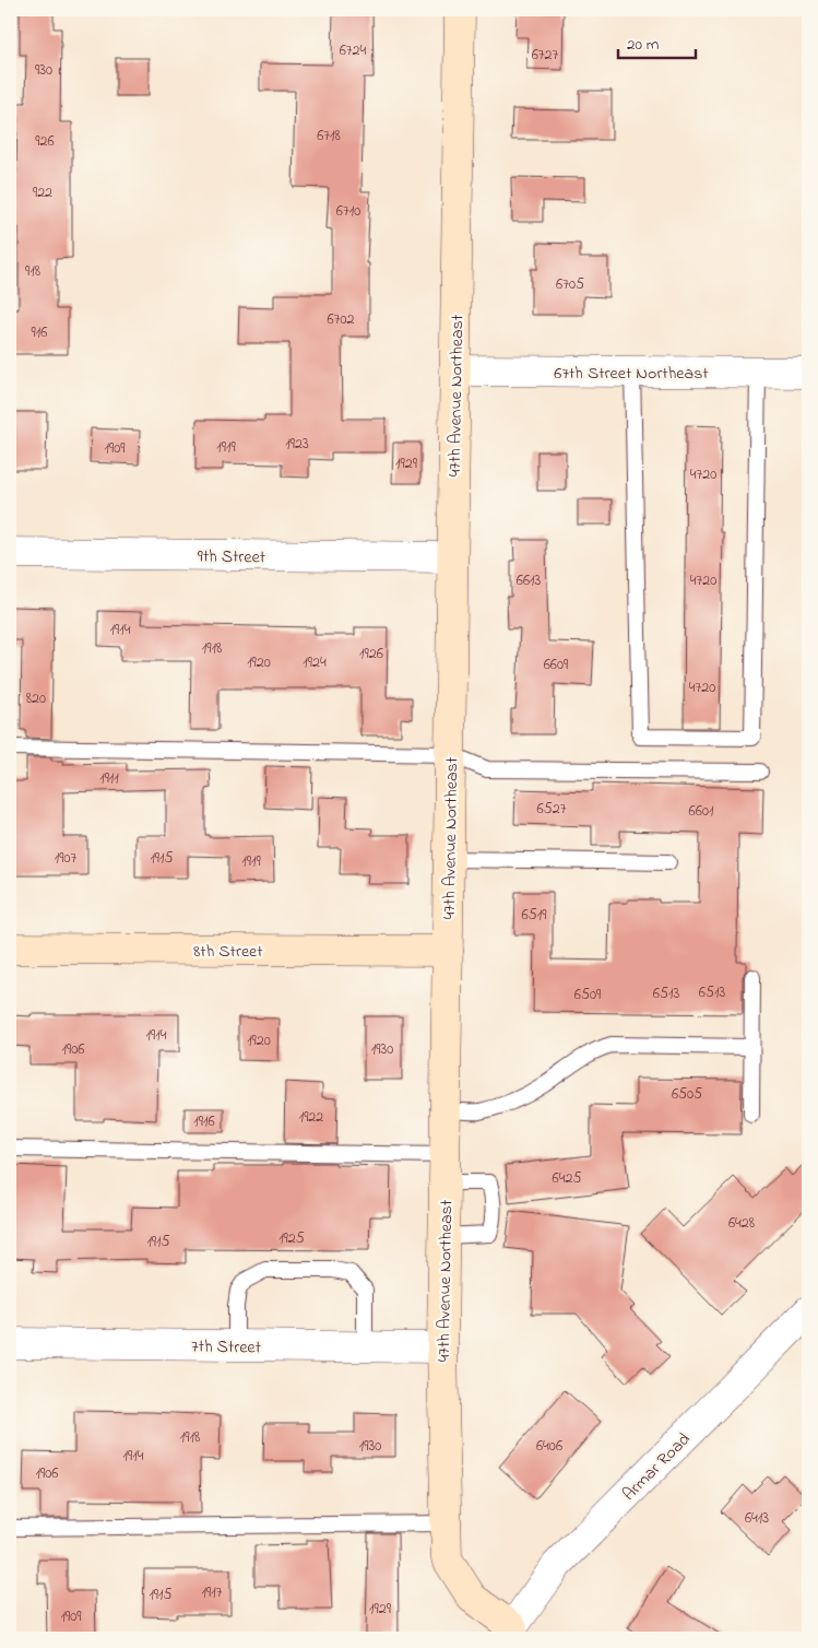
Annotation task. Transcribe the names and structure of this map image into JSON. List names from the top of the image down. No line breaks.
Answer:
{"streets":{"street":["67th Street Northeast","47th Avenue Northeast","9th Street","8th Street","7th Street","Armar Road"]},"crossings":[["67th Street Northeast","47th Avenue Northeast"],["47th Avenue Northeast","9th Street"],["47th Avenue Northeast","8th Street"],["47th Avenue Northeast","7th Street"],["47th Avenue Northeast","Armar Road"]],"house_numbers":["6724","6727","930","6718","926","922","6710","918","6705","6702","916","1923","1919","1909","1929","4720","6613","4720","1914","1918","1926","1920","1924","6609","4720","820","1911","6527","6601","1907","1915","1919","6519","6513","6513","6509","1914","1920","1906","1930","6505","1922","1916","6425","6428","1925","1915","1918","1930","6406","1914","1906","6413","1917","1915","1929","1909"],"scale_bar":"20 m"}
